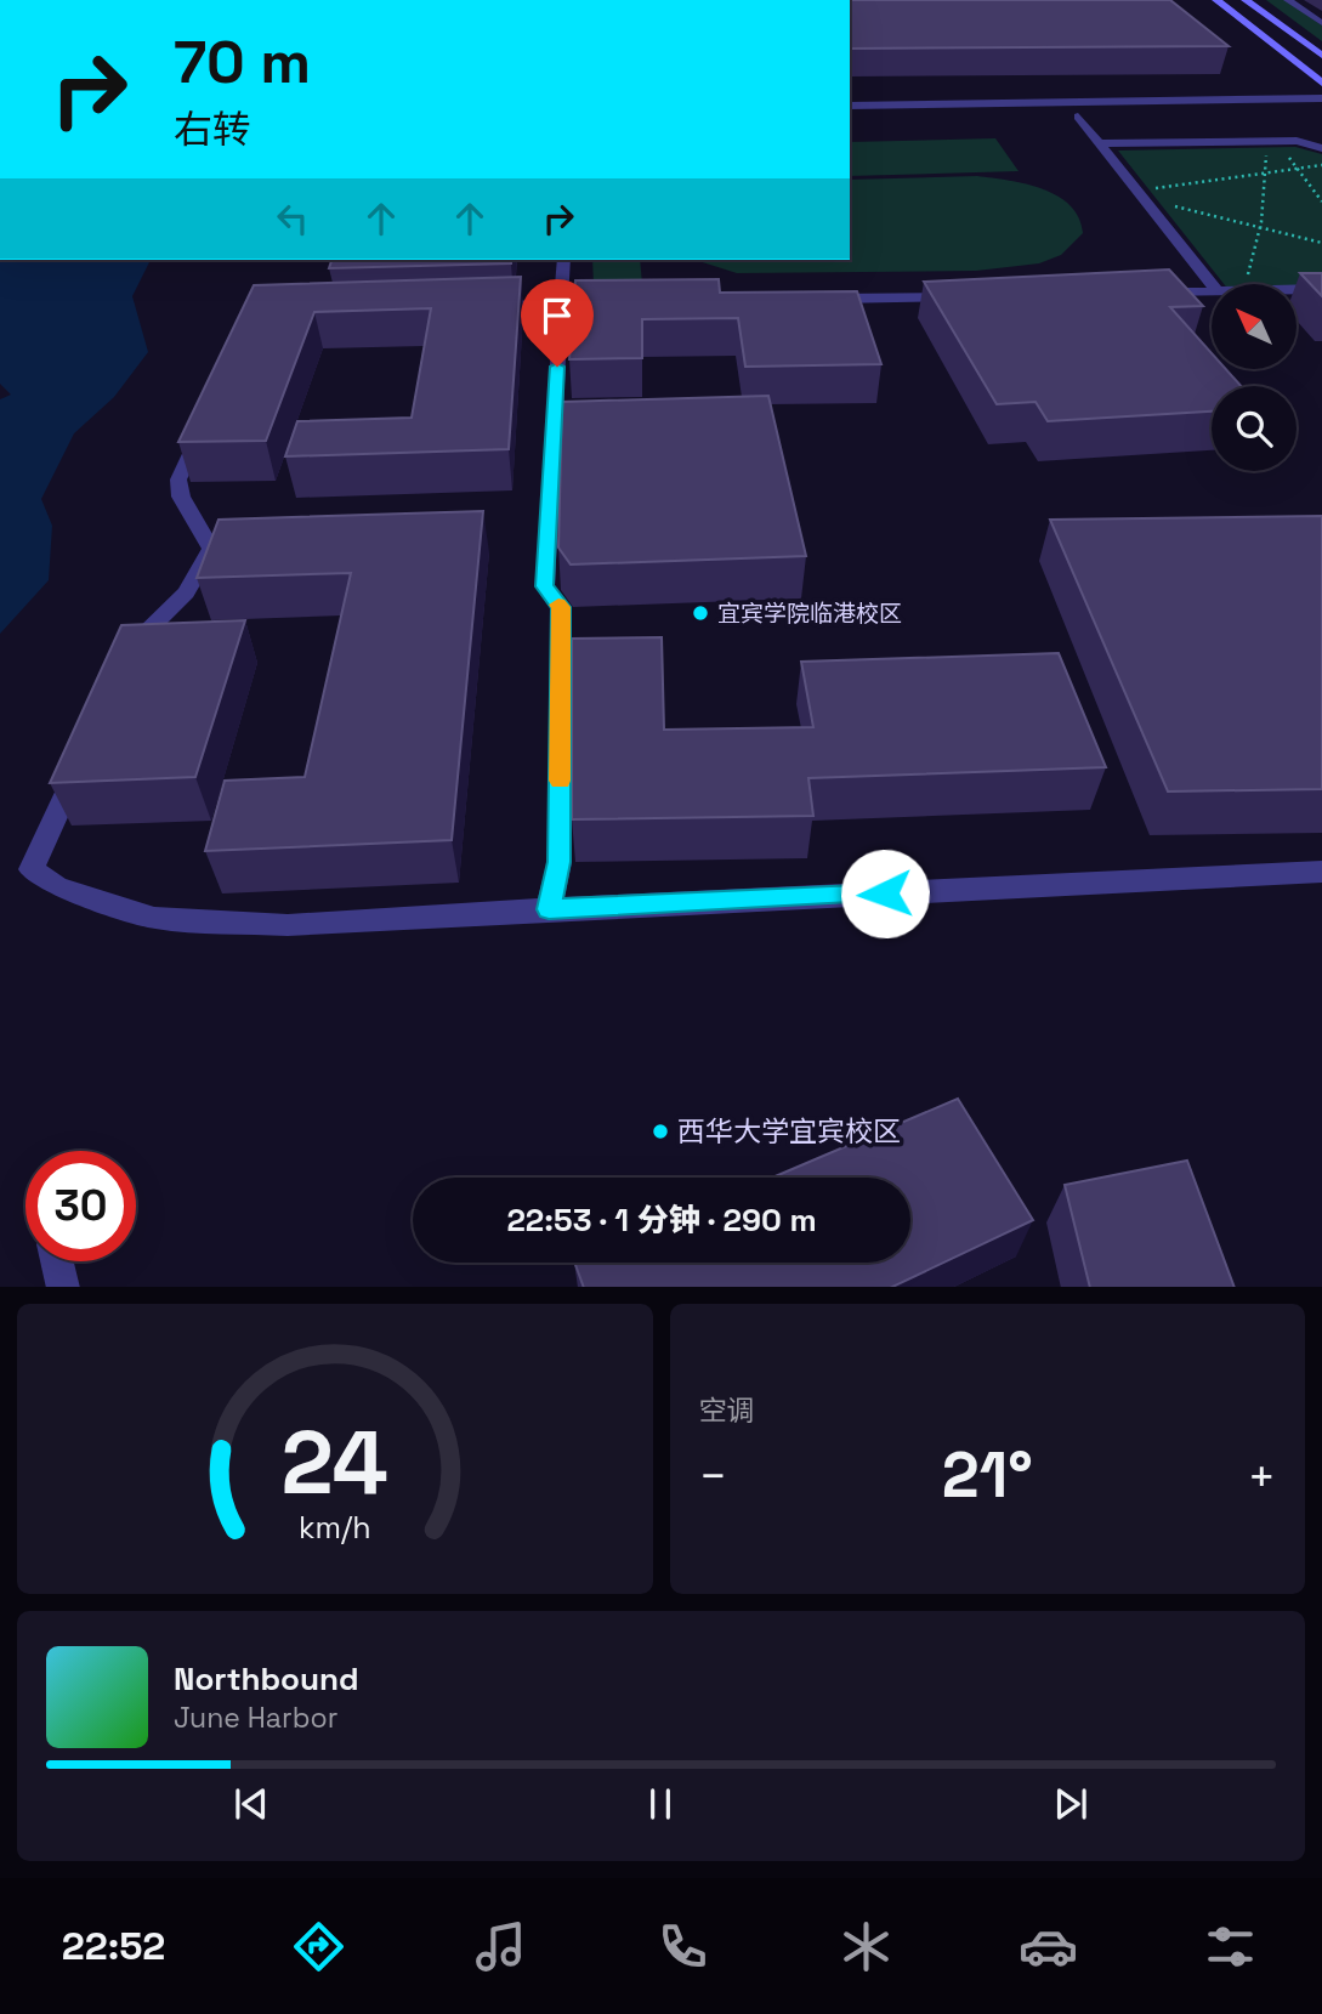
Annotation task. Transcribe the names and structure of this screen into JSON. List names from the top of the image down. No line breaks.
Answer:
{"places":["宜宾学院临港校区","西华大学宜宾校区"],"north":"top left","page":{"turn":["70 m","右转"],"limit":"30","trip":"22:53 · 1 分钟 · 290 m","tile":"空调","heat":["−","21°","+"],"song":["Northbound","June Harbor"],"tabs":"22:52","gauge":["24","km/h"]}}
